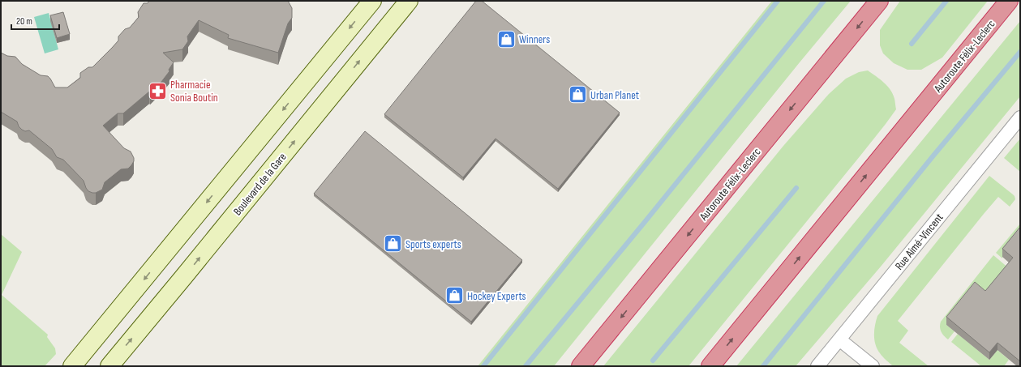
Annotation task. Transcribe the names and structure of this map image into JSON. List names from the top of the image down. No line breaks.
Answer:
{"streets":{"highway":["Autoroute Félix-Leclerc"],"main road":["Boulevard de la Gare"],"street":["Rue Aimé-Vincent"]},"places":{"shop":["Winners","Urban Planet","Sports experts","Hockey Experts"],"pharmacy":["Pharmacie Sonia Boutin"]},"scale_bar":"20 m"}
